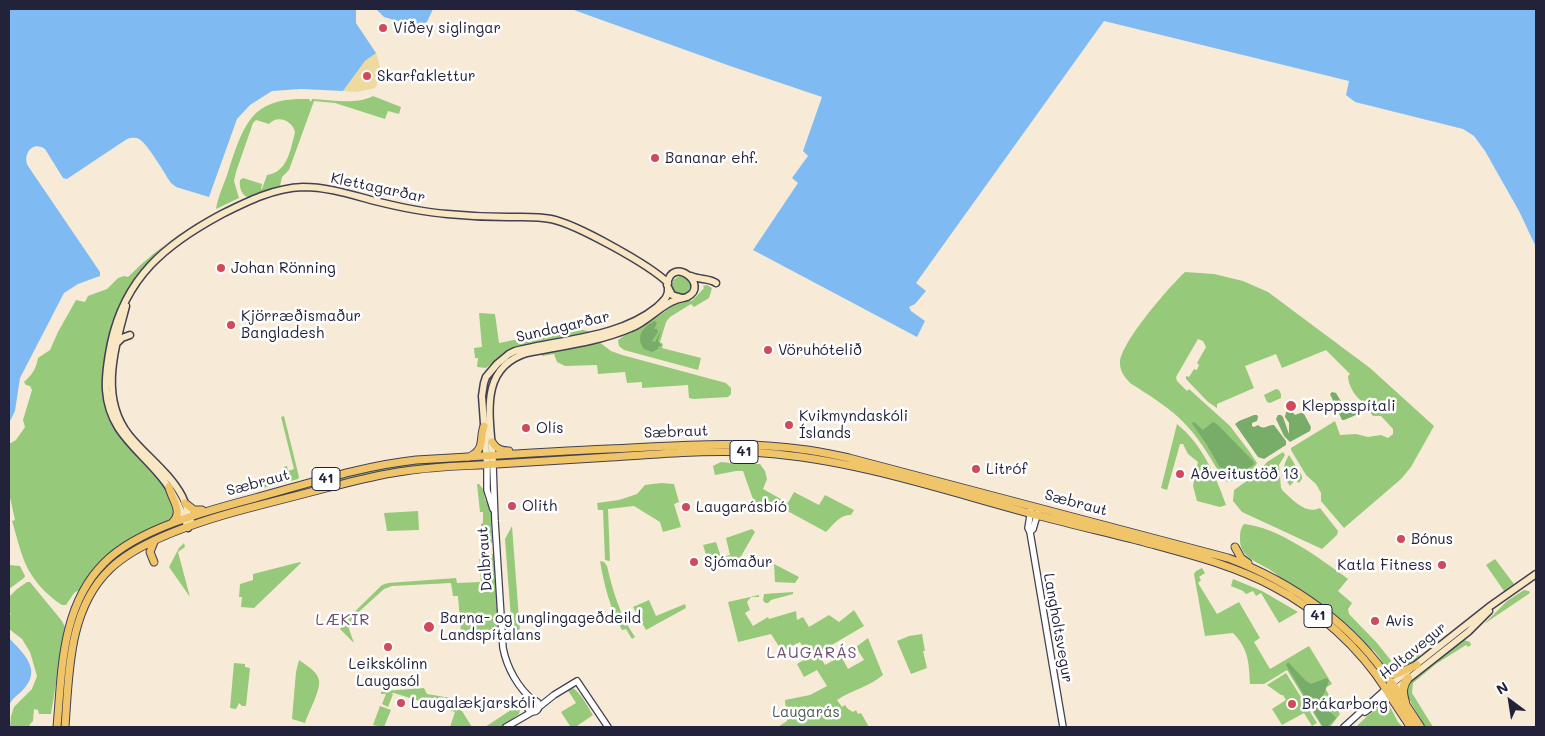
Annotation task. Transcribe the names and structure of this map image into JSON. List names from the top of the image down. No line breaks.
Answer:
{"streets":{"highway":["Sæbraut","41"],"main road":["Klettagarðar","Sundagarðar","Holtavegur"],"street":["Dalbraut","Langholtsvegur"]},"crossings":[["Klettagarðar","Sundagarðar"],["Klettagarðar","Sæbraut"],["Sundagarðar","Sæbraut"],["Sundagarðar","Dalbraut"],["Sæbraut","Dalbraut"],["Sæbraut","Langholtsvegur"],["Sæbraut","Holtavegur"]],"districts":["LÆKIR","LAUGARÁS"],"parks":["Laugarás"],"places":["Viðey siglingar","Skarfaklettur","Bananar ehf.","Johan Rönning","Kjörræðismaður Bangladesh","Vöruhótelið","Kleppsspítali","Kvikmyndaskóli Íslands","Olís","Litróf","Aðveitustöð 13","Olith","Laugarásbíó","Bónus","Sjómaður","Katla Fitness","Avis","Barna- og unglingageðdeild Landspítalans","Leikskólinn Laugasól","Laugalækjarskóli","Brákarborg"],"north":"top left"}
